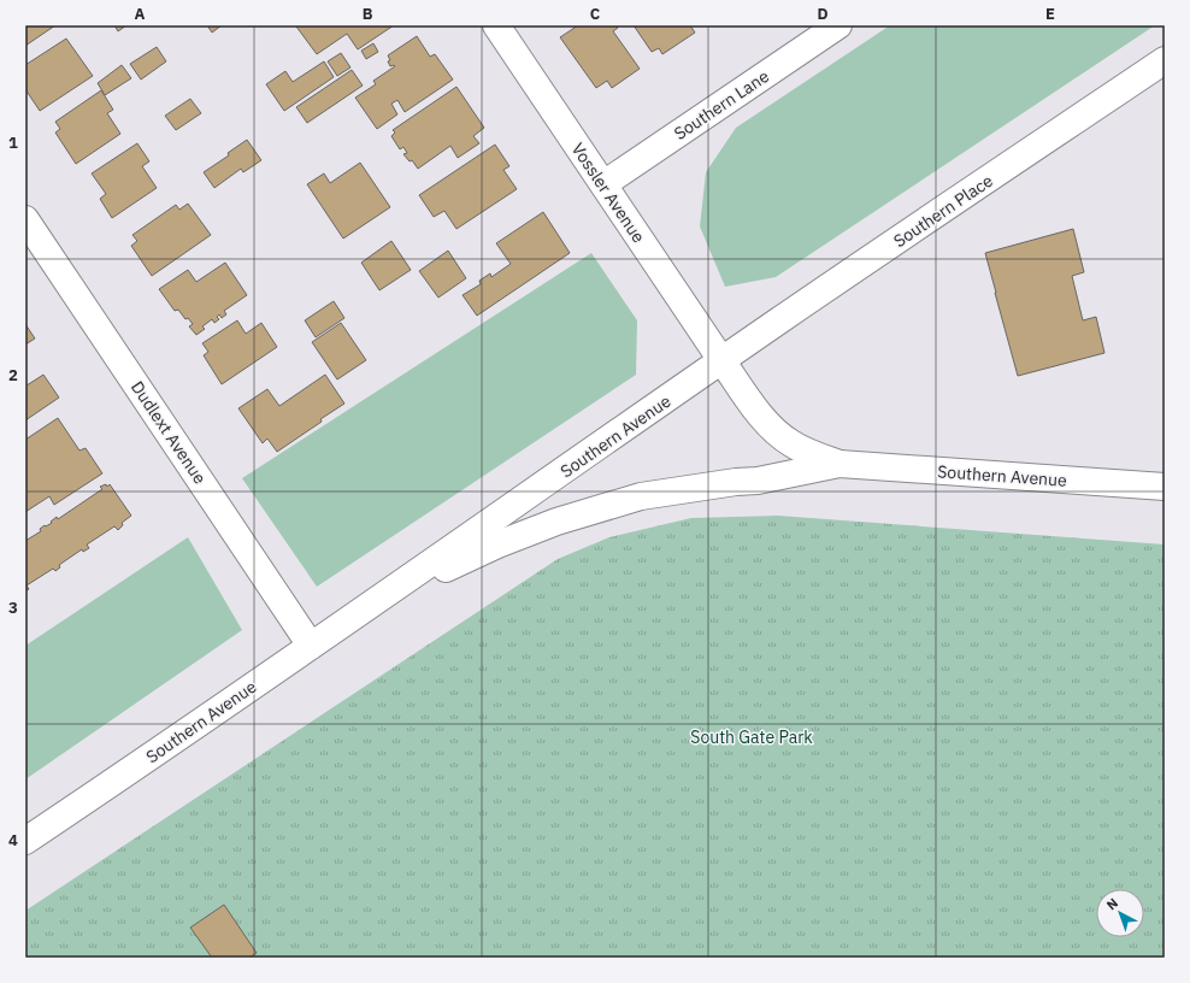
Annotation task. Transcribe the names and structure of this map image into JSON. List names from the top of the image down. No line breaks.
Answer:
{"streets":{"street":["Southern Lane","Vossler Avenue","Southern Place","Dudlext Avenue","Southern Avenue"]},"crossings":[["Southern Lane","Vossler Avenue"],["Vossler Avenue","Southern Place"],["Vossler Avenue","Southern Avenue"],["Southern Place","Southern Avenue"],["Dudlext Avenue","Southern Avenue"]],"parks":["South Gate Park"],"north":"top left","grid":{"columns":["A","B","C","D","E"],"rows":["1","2","3","4"]}}
